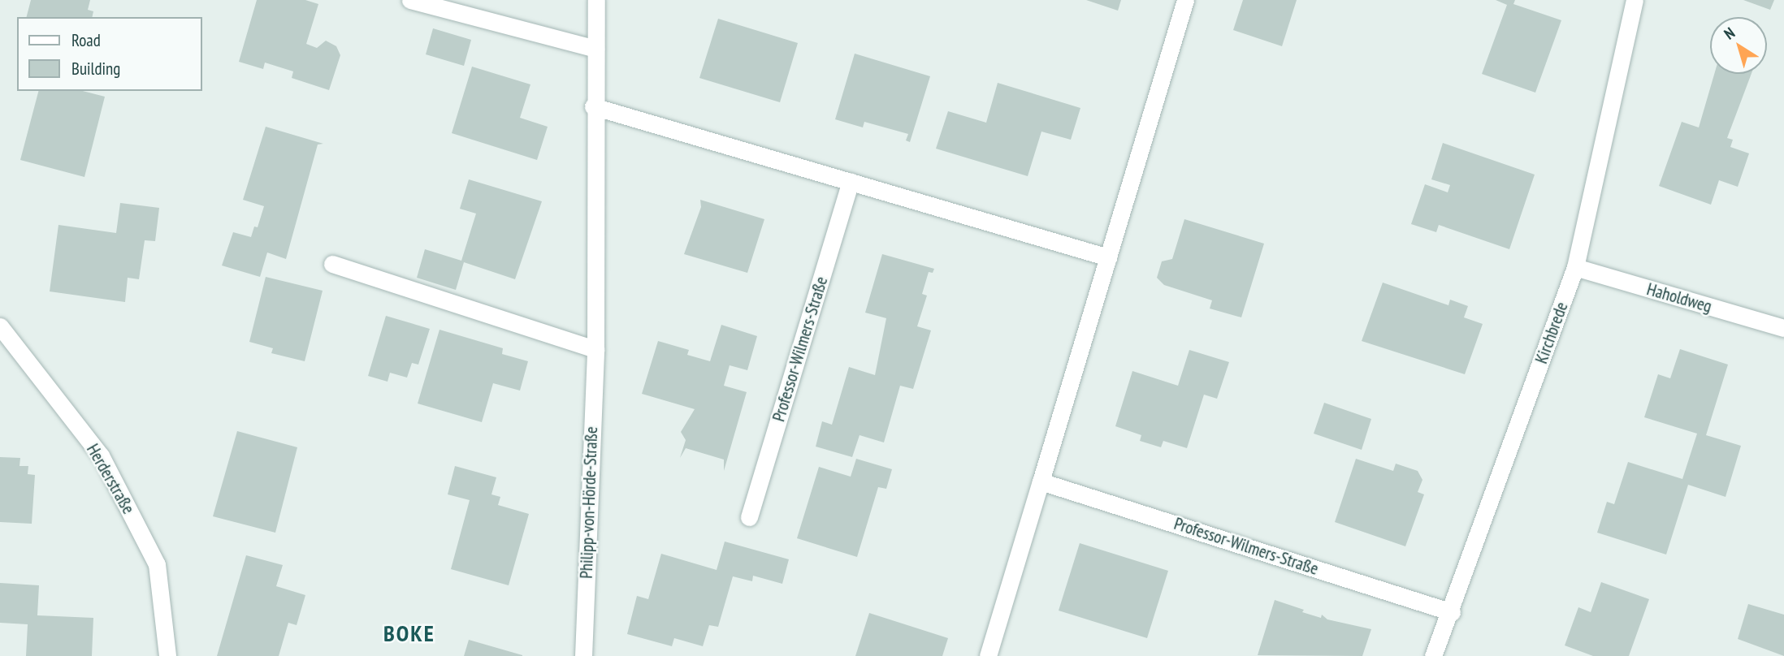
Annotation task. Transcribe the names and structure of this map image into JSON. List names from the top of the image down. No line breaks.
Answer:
{"streets":{"street":["Haholdweg","Kirchbrede","Professor-Wilmers-Straße","Herderstraße","Philipp-von-Hörde-Straße"]},"crossings":[["Haholdweg","Kirchbrede"],["Kirchbrede","Professor-Wilmers-Straße"]],"districts":["BOKE"],"legend":["Road","Building"],"north":"top left"}
